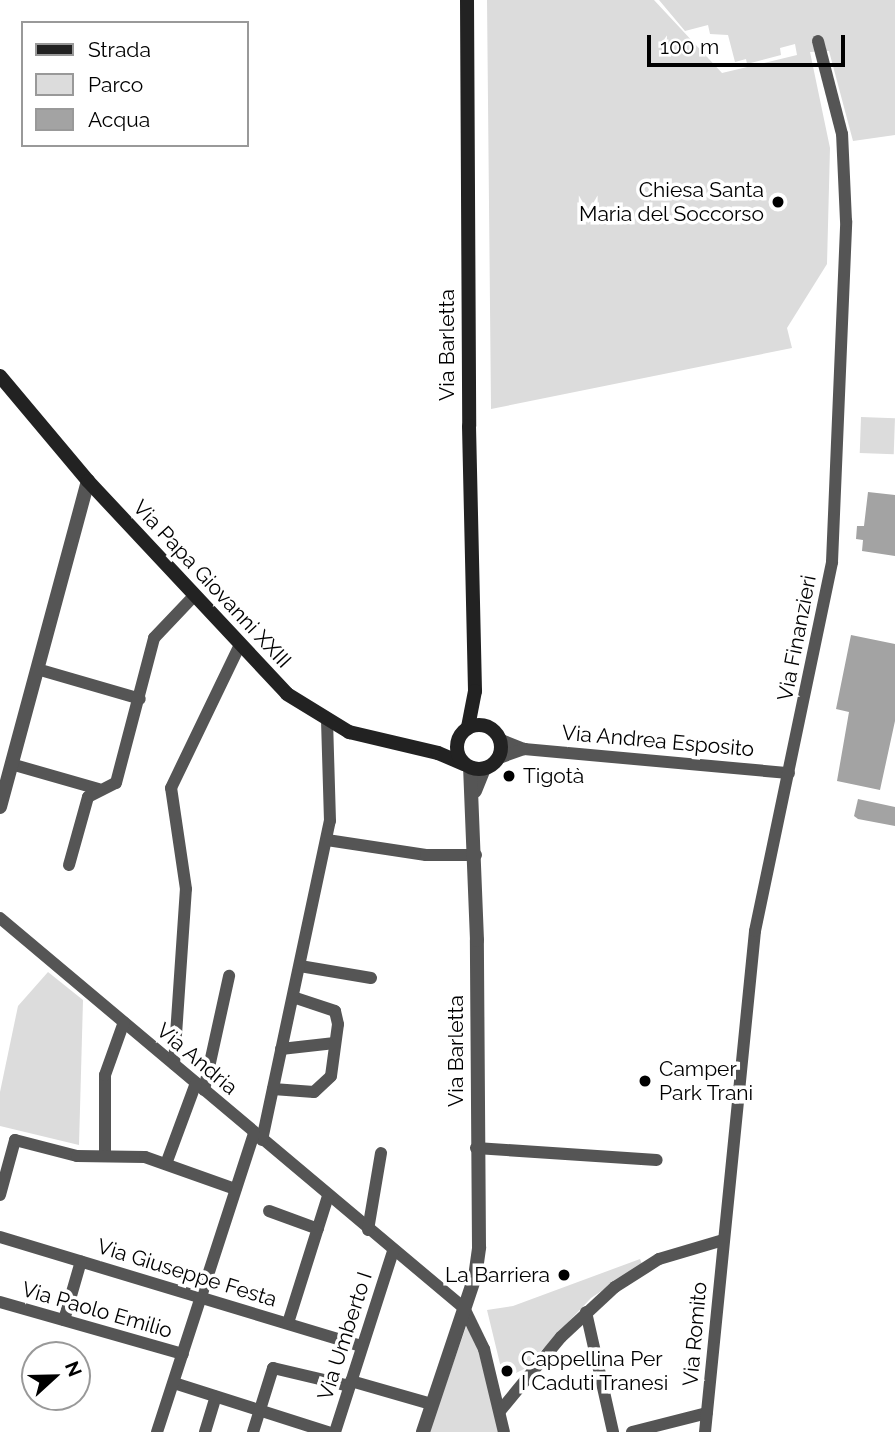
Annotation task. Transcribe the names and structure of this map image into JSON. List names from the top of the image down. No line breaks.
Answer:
{"streets":{"main road":["Via Barletta","Via Papa Giovanni XXIII"],"street":["Via Finanzieri","Via Andrea Esposito","Via Andria","Via Giuseppe Festa","Via Paolo Emilio","Via Romito","Via Umberto I"]},"crossings":[["Via Barletta","Via Papa Giovanni XXIII"],["Via Barletta","Via Andrea Esposito"],["Via Barletta","Via Andria"],["Via Papa Giovanni XXIII","Via Andrea Esposito"],["Via Finanzieri","Via Andrea Esposito"],["Via Finanzieri","Via Romito"],["Via Andria","Via Umberto I"],["Via Giuseppe Festa","Via Umberto I"]],"places":["Chiesa Santa Maria del Soccorso","Tigotà","Camper Park Trani","La Barriera","Cappellina Per I Caduti Tranesi"],"legend":["Strada","Parco","Acqua"],"scale_bar":"100 m","north":"right"}
